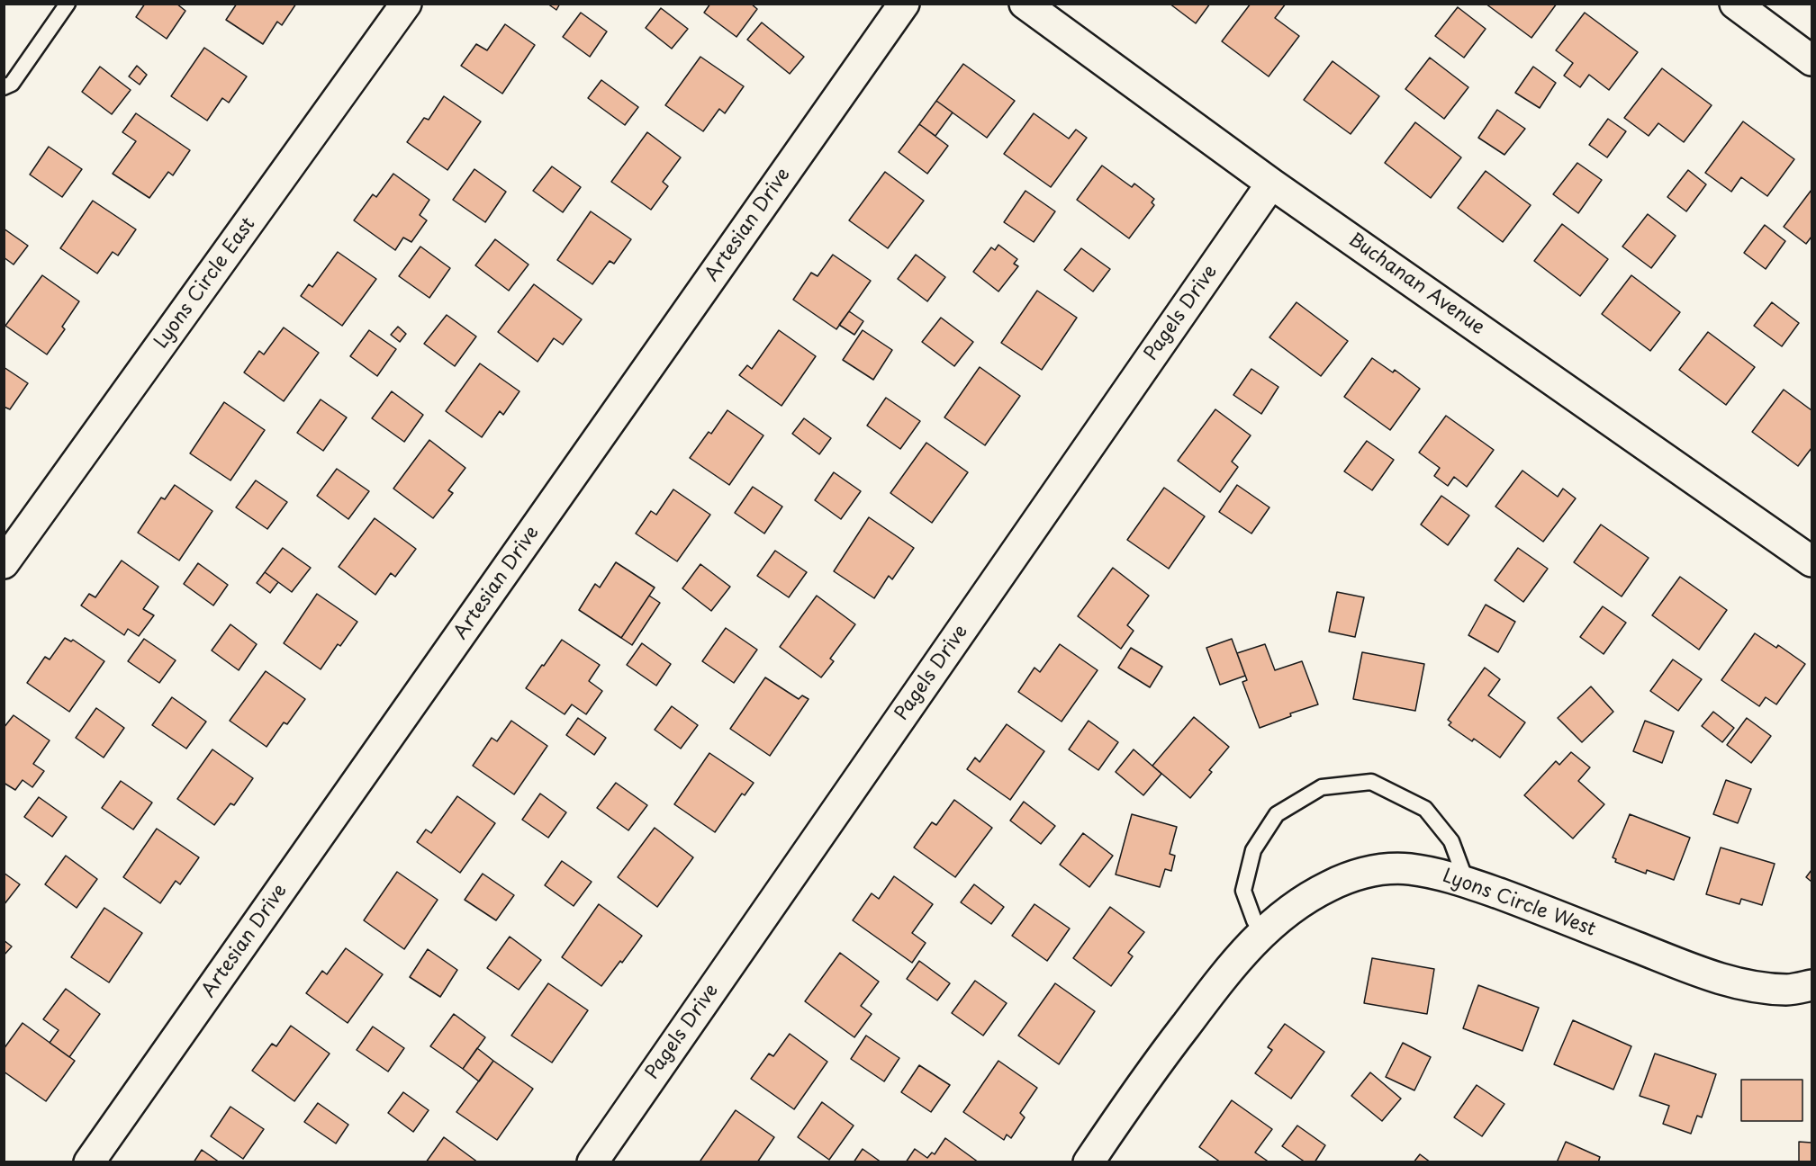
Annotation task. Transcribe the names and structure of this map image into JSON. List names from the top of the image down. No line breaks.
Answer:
{"streets":{"street":["Artesian Drive","Lyons Circle East","Buchanan Avenue","Pagels Drive","Lyons Circle West"]},"crossings":[["Buchanan Avenue","Pagels Drive"]]}
